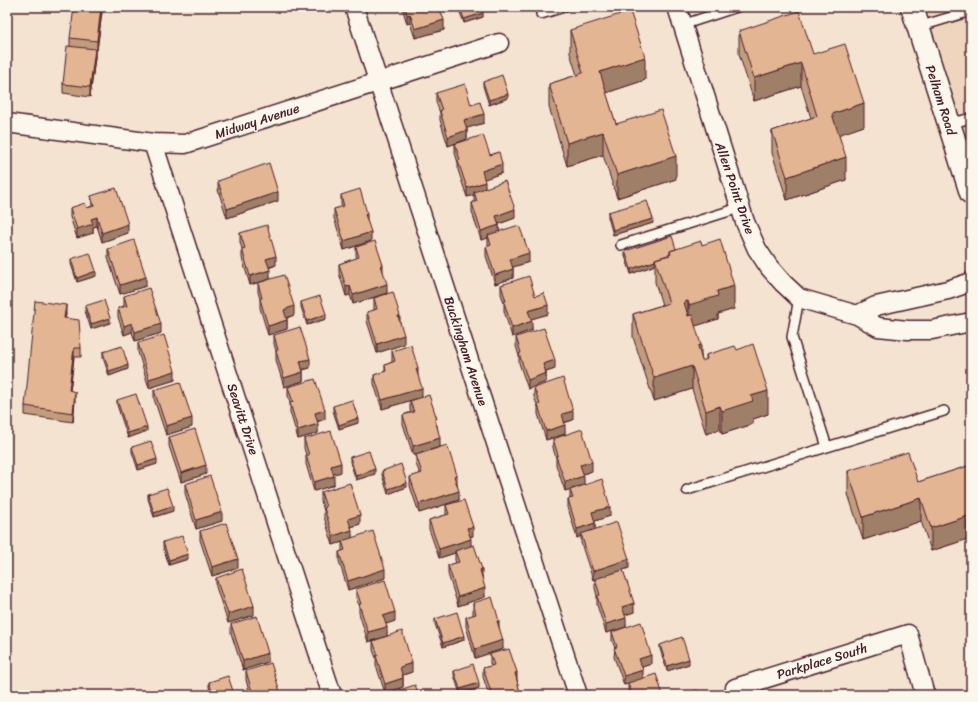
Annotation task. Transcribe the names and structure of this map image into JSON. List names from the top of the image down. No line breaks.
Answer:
{"streets":{"main road":["Pelham Road"],"street":["Midway Avenue","Allen Point Drive","Buckingham Avenue","Seavitt Drive","Parkplace South"]},"crossings":[["Midway Avenue","Buckingham Avenue"],["Midway Avenue","Seavitt Drive"]]}
